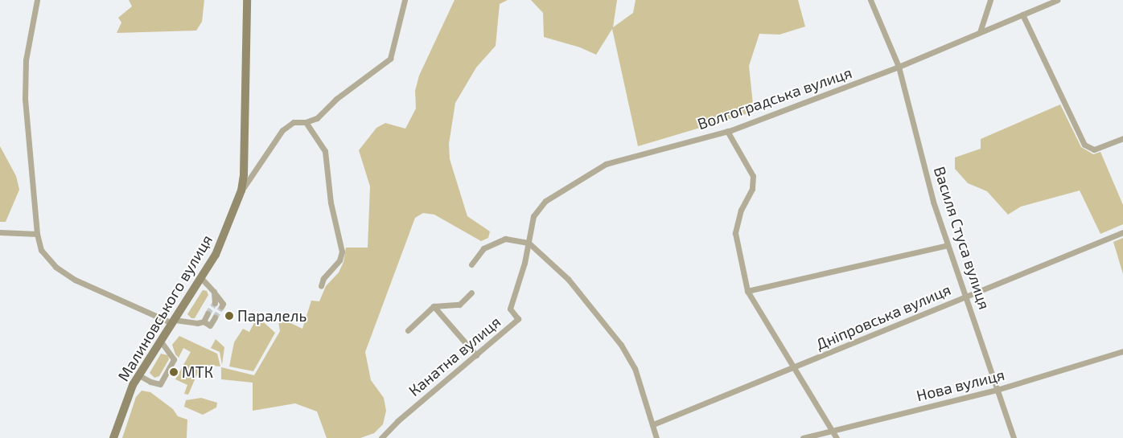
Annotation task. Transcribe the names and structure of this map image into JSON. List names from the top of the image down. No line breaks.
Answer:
{"streets":{"main road":["Малиновського вулиця"],"street":["Волгоградська вулиця","Василя Стуса вулиця","Дніпровська вулиця","Канатна вулиця","Нова вулиця"]},"crossings":[["Волгоградська вулиця","Василя Стуса вулиця"],["Волгоградська вулиця","Канатна вулиця"],["Василя Стуса вулиця","Дніпровська вулиця"],["Василя Стуса вулиця","Нова вулиця"]],"places":["Паралель","МТК"]}
